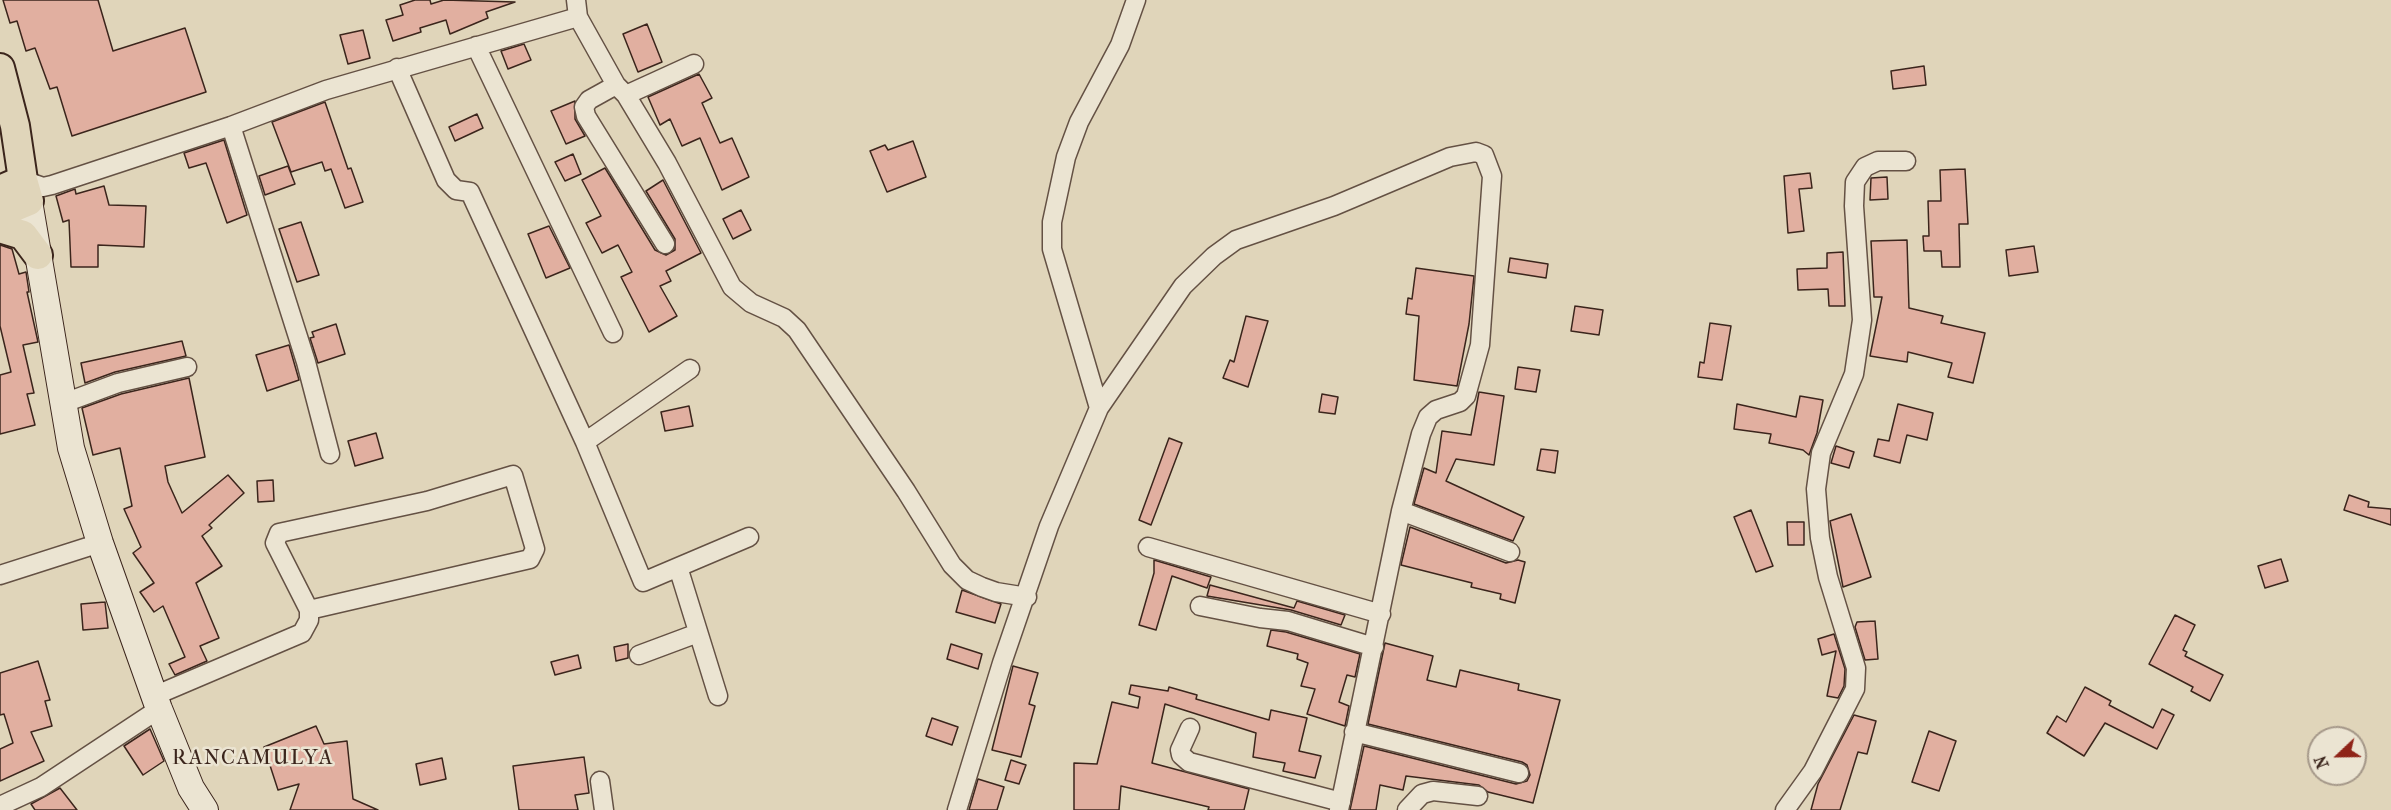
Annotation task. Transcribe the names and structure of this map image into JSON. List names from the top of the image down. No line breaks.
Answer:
{"districts":["RANCAMULYA"],"north":"left"}
